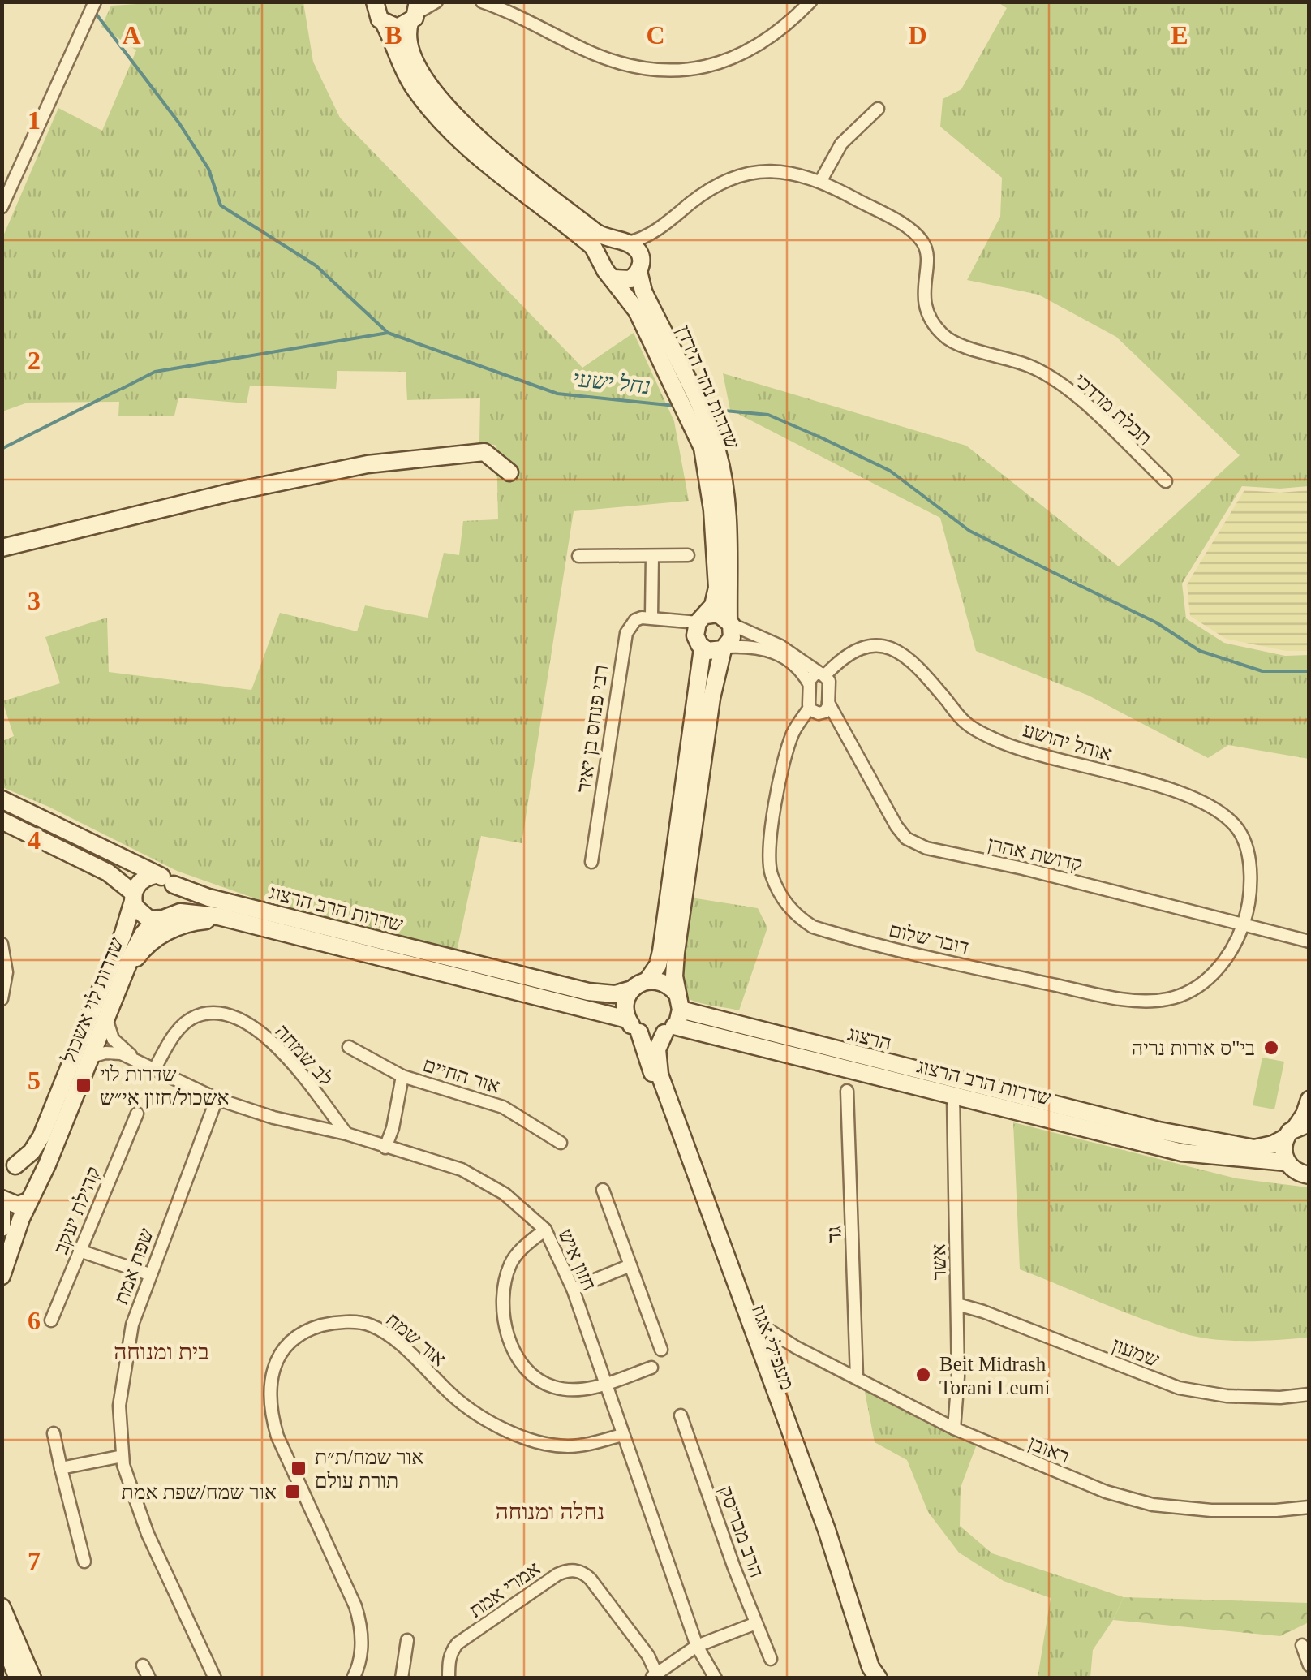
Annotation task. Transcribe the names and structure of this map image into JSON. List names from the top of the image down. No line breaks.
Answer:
{"streets":{"main road":["שדרות נהר הירדן","שדרות הרב הרצוג","שדרות לוי אשכול","הרצוג","מעפילי אגוז"],"street":["תכלת מרדכי","רבי פנחס בן יאיר","אוהל יהושע","קדושת אהרן","דובר שלום","לב שמחה","אור החיים","קהילת יעקב","גד","חזון איש","אשר","שפת אמת","אור שמח","שמעון","ראובן","הרב מבריסק","אמרי אמת"]},"crossings":[["שדרות נהר הירדן","שדרות הרב הרצוג"],["שדרות נהר הירדן","הרצוג"],["שדרות נהר הירדן","מעפילי אגוז"],["אוהל יהושע","קדושת אהרן"],["אוהל יהושע","דובר שלום"],["קדושת אהרן","דובר שלום"],["שדרות הרב הרצוג","שדרות לוי אשכול"],["שדרות הרב הרצוג","הרצוג"],["שדרות הרב הרצוג","אשר"],["שדרות הרב הרצוג","מעפילי אגוז"],["שדרות לוי אשכול","חזון איש"],["הרצוג","מעפילי אגוז"],["לב שמחה","חזון איש"],["גד","ראובן"],["חזון איש","שפת אמת"],["חזון איש","אור שמח"],["אשר","שמעון"],["אשר","ראובן"],["מעפילי אגוז","ראובן"]],"districts":["בית ומנוחה","נחלה ומנוחה"],"water":["נחל ישעי"],"places":{"other":["בי\"ס אורות נריה","Beit Midrash Torani Leumi"],"transit":["שדרות לוי אשכול/חזון אי״ש","אור שמח/ת״ת תורת עולם","אור שמח/שפת אמת"]},"grid":{"columns":["A","B","C","D","E"],"rows":["1","2","3","4","5","6","7"]}}
